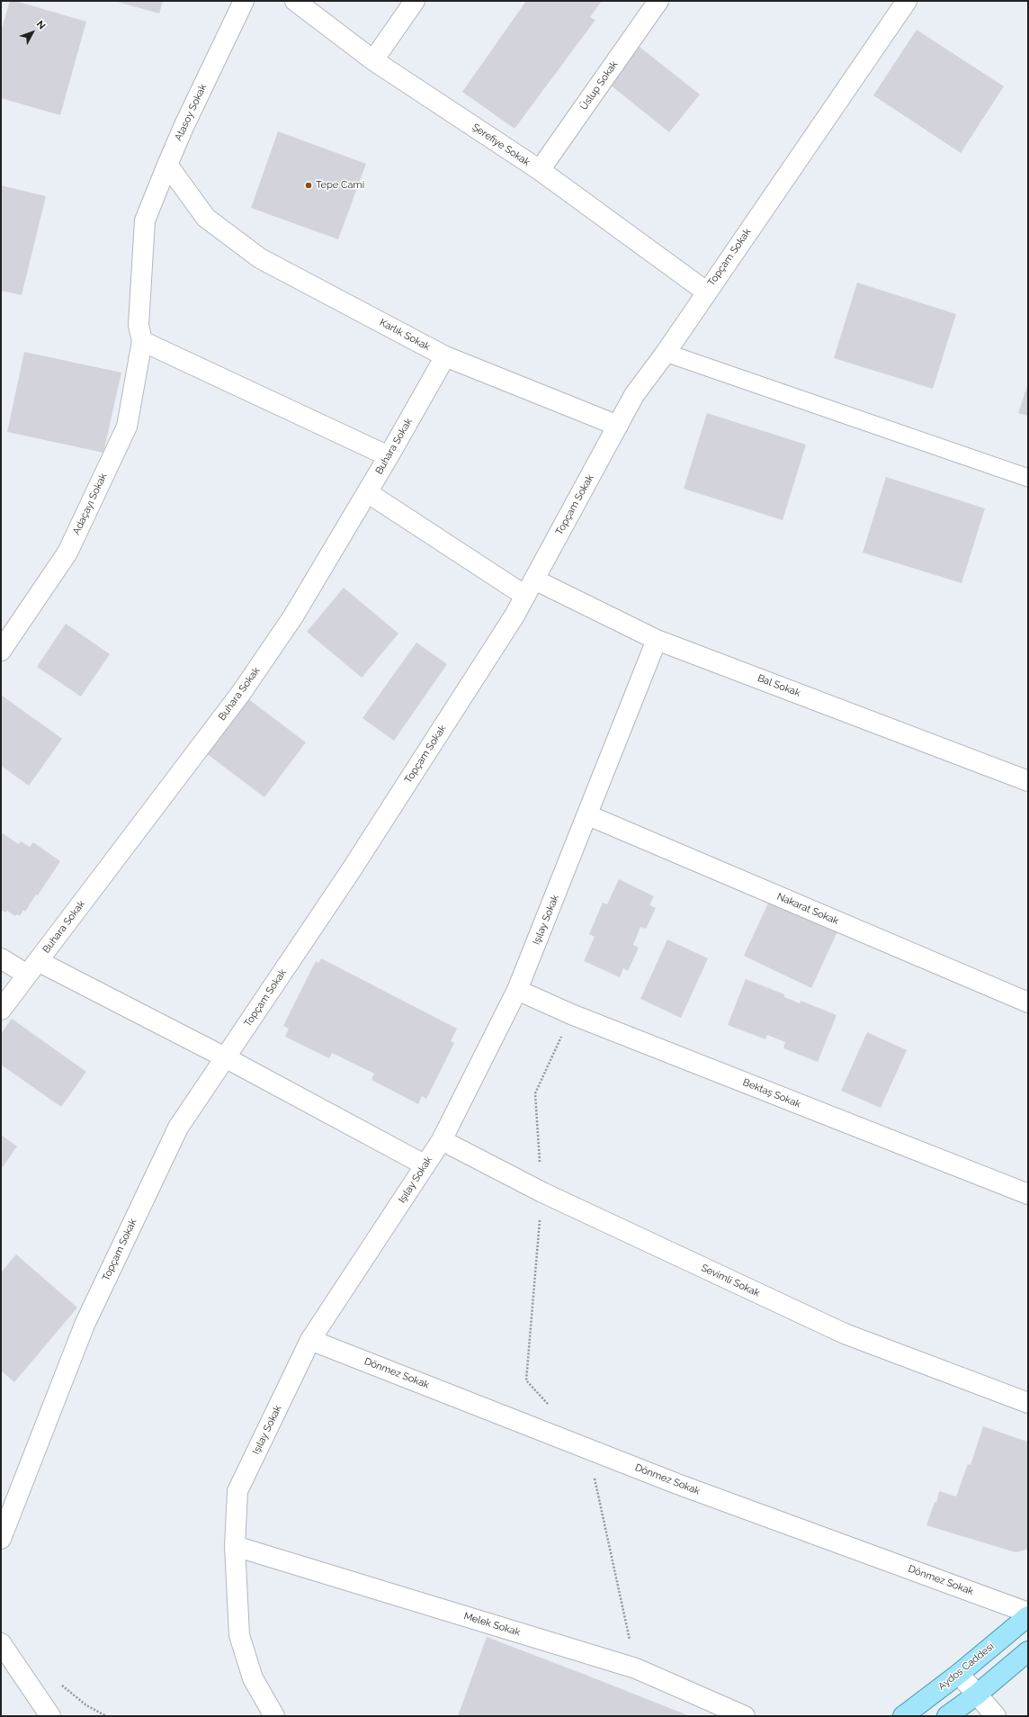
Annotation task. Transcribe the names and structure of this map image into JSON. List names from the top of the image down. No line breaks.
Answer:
{"streets":{"main road":["Aydos Caddesi"],"street":["Üslup Sokak","Atasoy Sokak","Şerefiye Sokak","Topçam Sokak","Karlık Sokak","Buhara Sokak","Adaçayı Sokak","Bal Sokak","Nakarat Sokak","Işılay Sokak","Bektaş Sokak","Sevimli Sokak","Dönmez Sokak","Melek Sokak"]},"crossings":[["Üslup Sokak","Şerefiye Sokak"],["Atasoy Sokak","Karlık Sokak"],["Atasoy Sokak","Adaçayı Sokak"],["Şerefiye Sokak","Topçam Sokak"],["Topçam Sokak","Karlık Sokak"],["Topçam Sokak","Bal Sokak"],["Karlık Sokak","Buhara Sokak"],["Buhara Sokak","Bal Sokak"],["Bal Sokak","Işılay Sokak"],["Nakarat Sokak","Işılay Sokak"],["Işılay Sokak","Bektaş Sokak"],["Işılay Sokak","Sevimli Sokak"],["Işılay Sokak","Dönmez Sokak"],["Işılay Sokak","Melek Sokak"]],"places":["Tepe Cami"],"north":"top right"}
